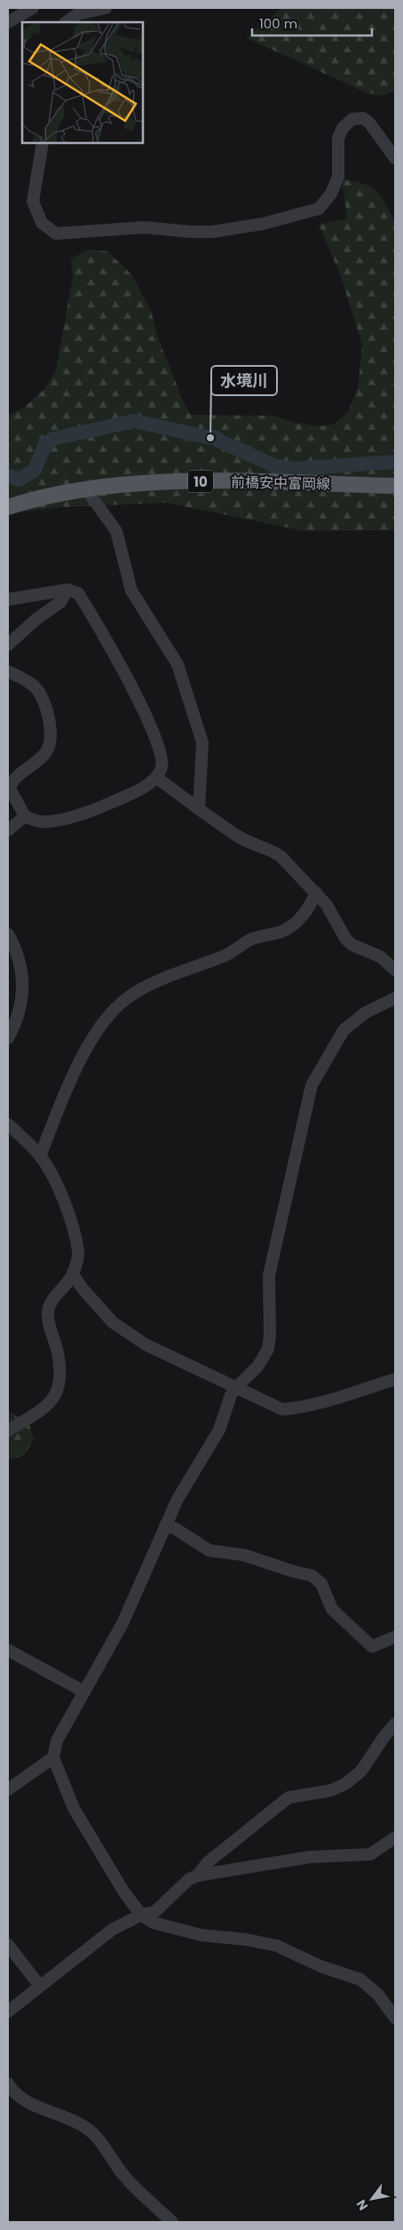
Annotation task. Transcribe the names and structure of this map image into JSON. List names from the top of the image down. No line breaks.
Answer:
{"streets":{"main road":["10","前橋安中富岡線"]},"places":["水境川"],"scale_bar":"100 m","north":"bottom left"}
